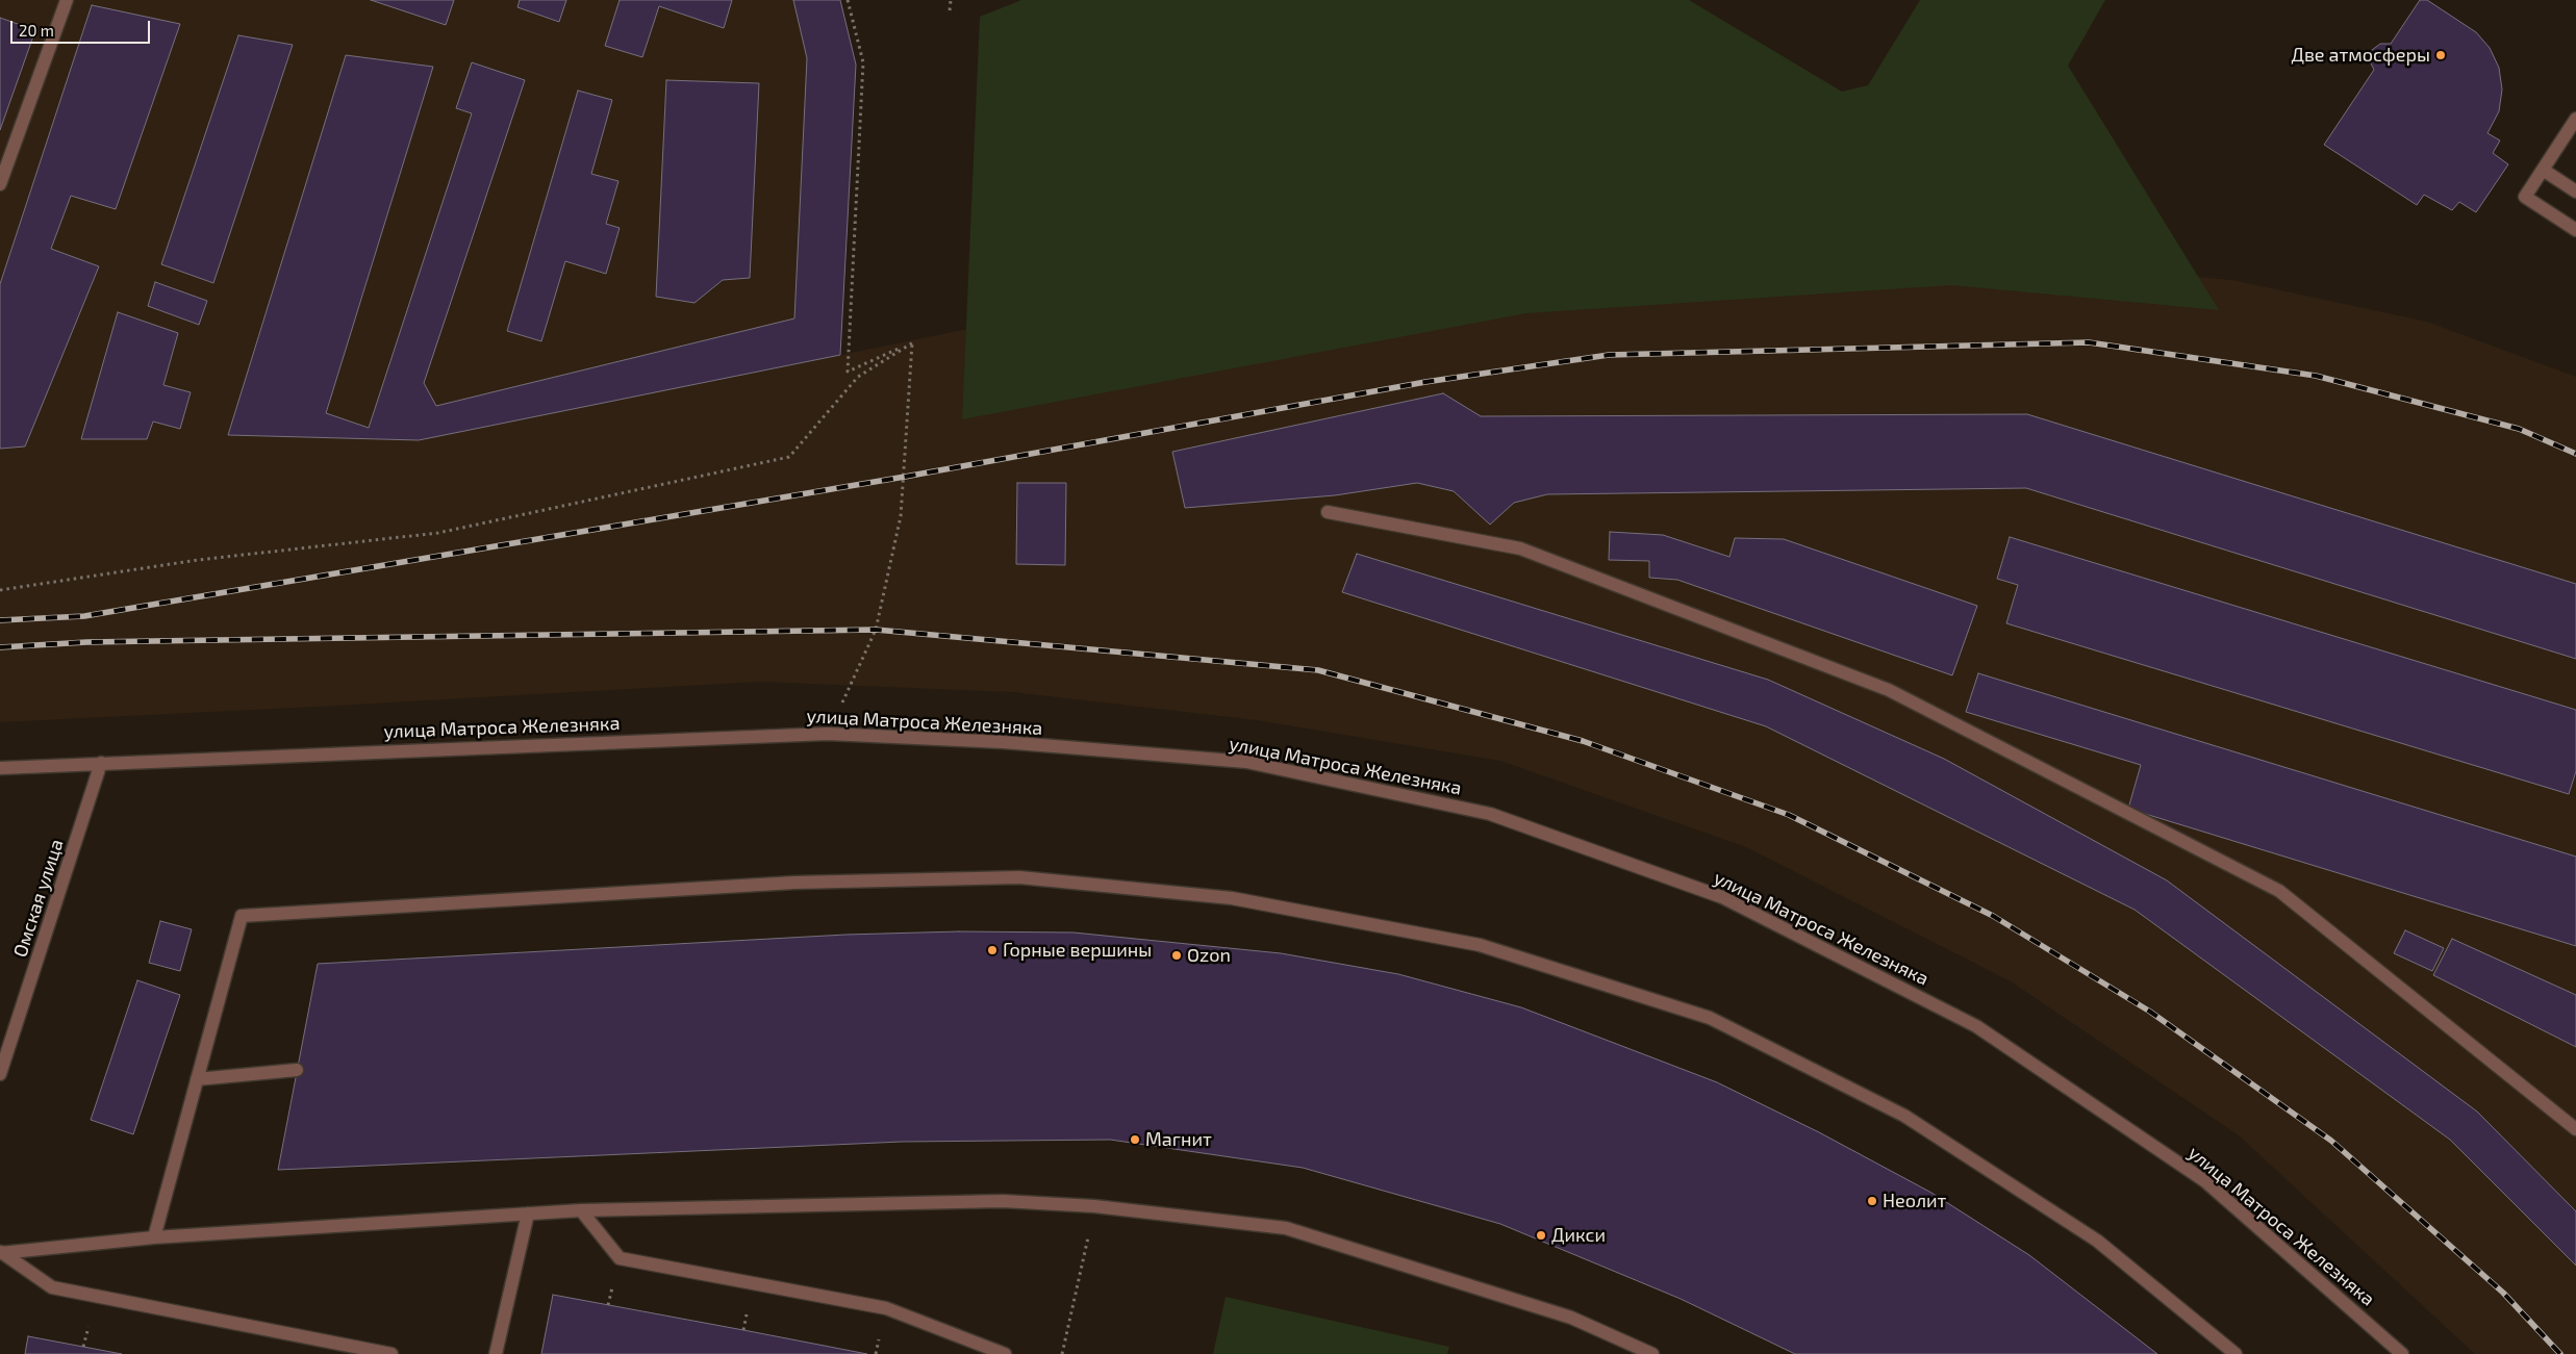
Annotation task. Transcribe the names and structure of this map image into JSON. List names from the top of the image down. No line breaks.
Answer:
{"streets":{"street":["улица Матроса Железняка","Омская улица"]},"crossings":[["улица Матроса Железняка","Омская улица"]],"places":["Две атмосферы","Горные вершины","Ozon","Магнит","Неолит","Дикси"],"scale_bar":"20 m"}
